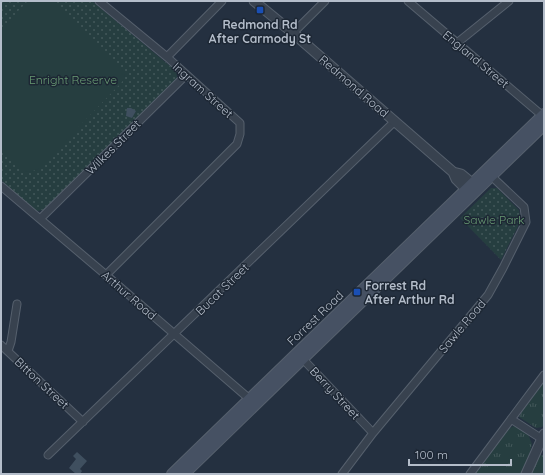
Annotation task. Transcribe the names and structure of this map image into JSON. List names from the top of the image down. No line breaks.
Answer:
{"streets":{"main road":["Forrest Road"],"street":["England Street","Redmond Road","Ingram Street","Wilkes Street","Bucat Street","Arthur Road","Sawle Road","Bitton Street","Berry Street"]},"crossings":[["England Street","Forrest Road"],["Redmond Road","Bucat Street"],["Redmond Road","Forrest Road"],["Ingram Street","Wilkes Street"],["Ingram Street","Arthur Road"],["Wilkes Street","Arthur Road"],["Bucat Street","Arthur Road"],["Bucat Street","Bitton Street"],["Arthur Road","Forrest Road"],["Forrest Road","Sawle Road"],["Forrest Road","Berry Street"],["Sawle Road","Berry Street"]],"parks":["Enright Reserve","Sawle Park"],"places":{"transit":["Redmond Rd After Carmody St","Forrest Rd After Arthur Rd"]},"scale_bar":"100 m"}
